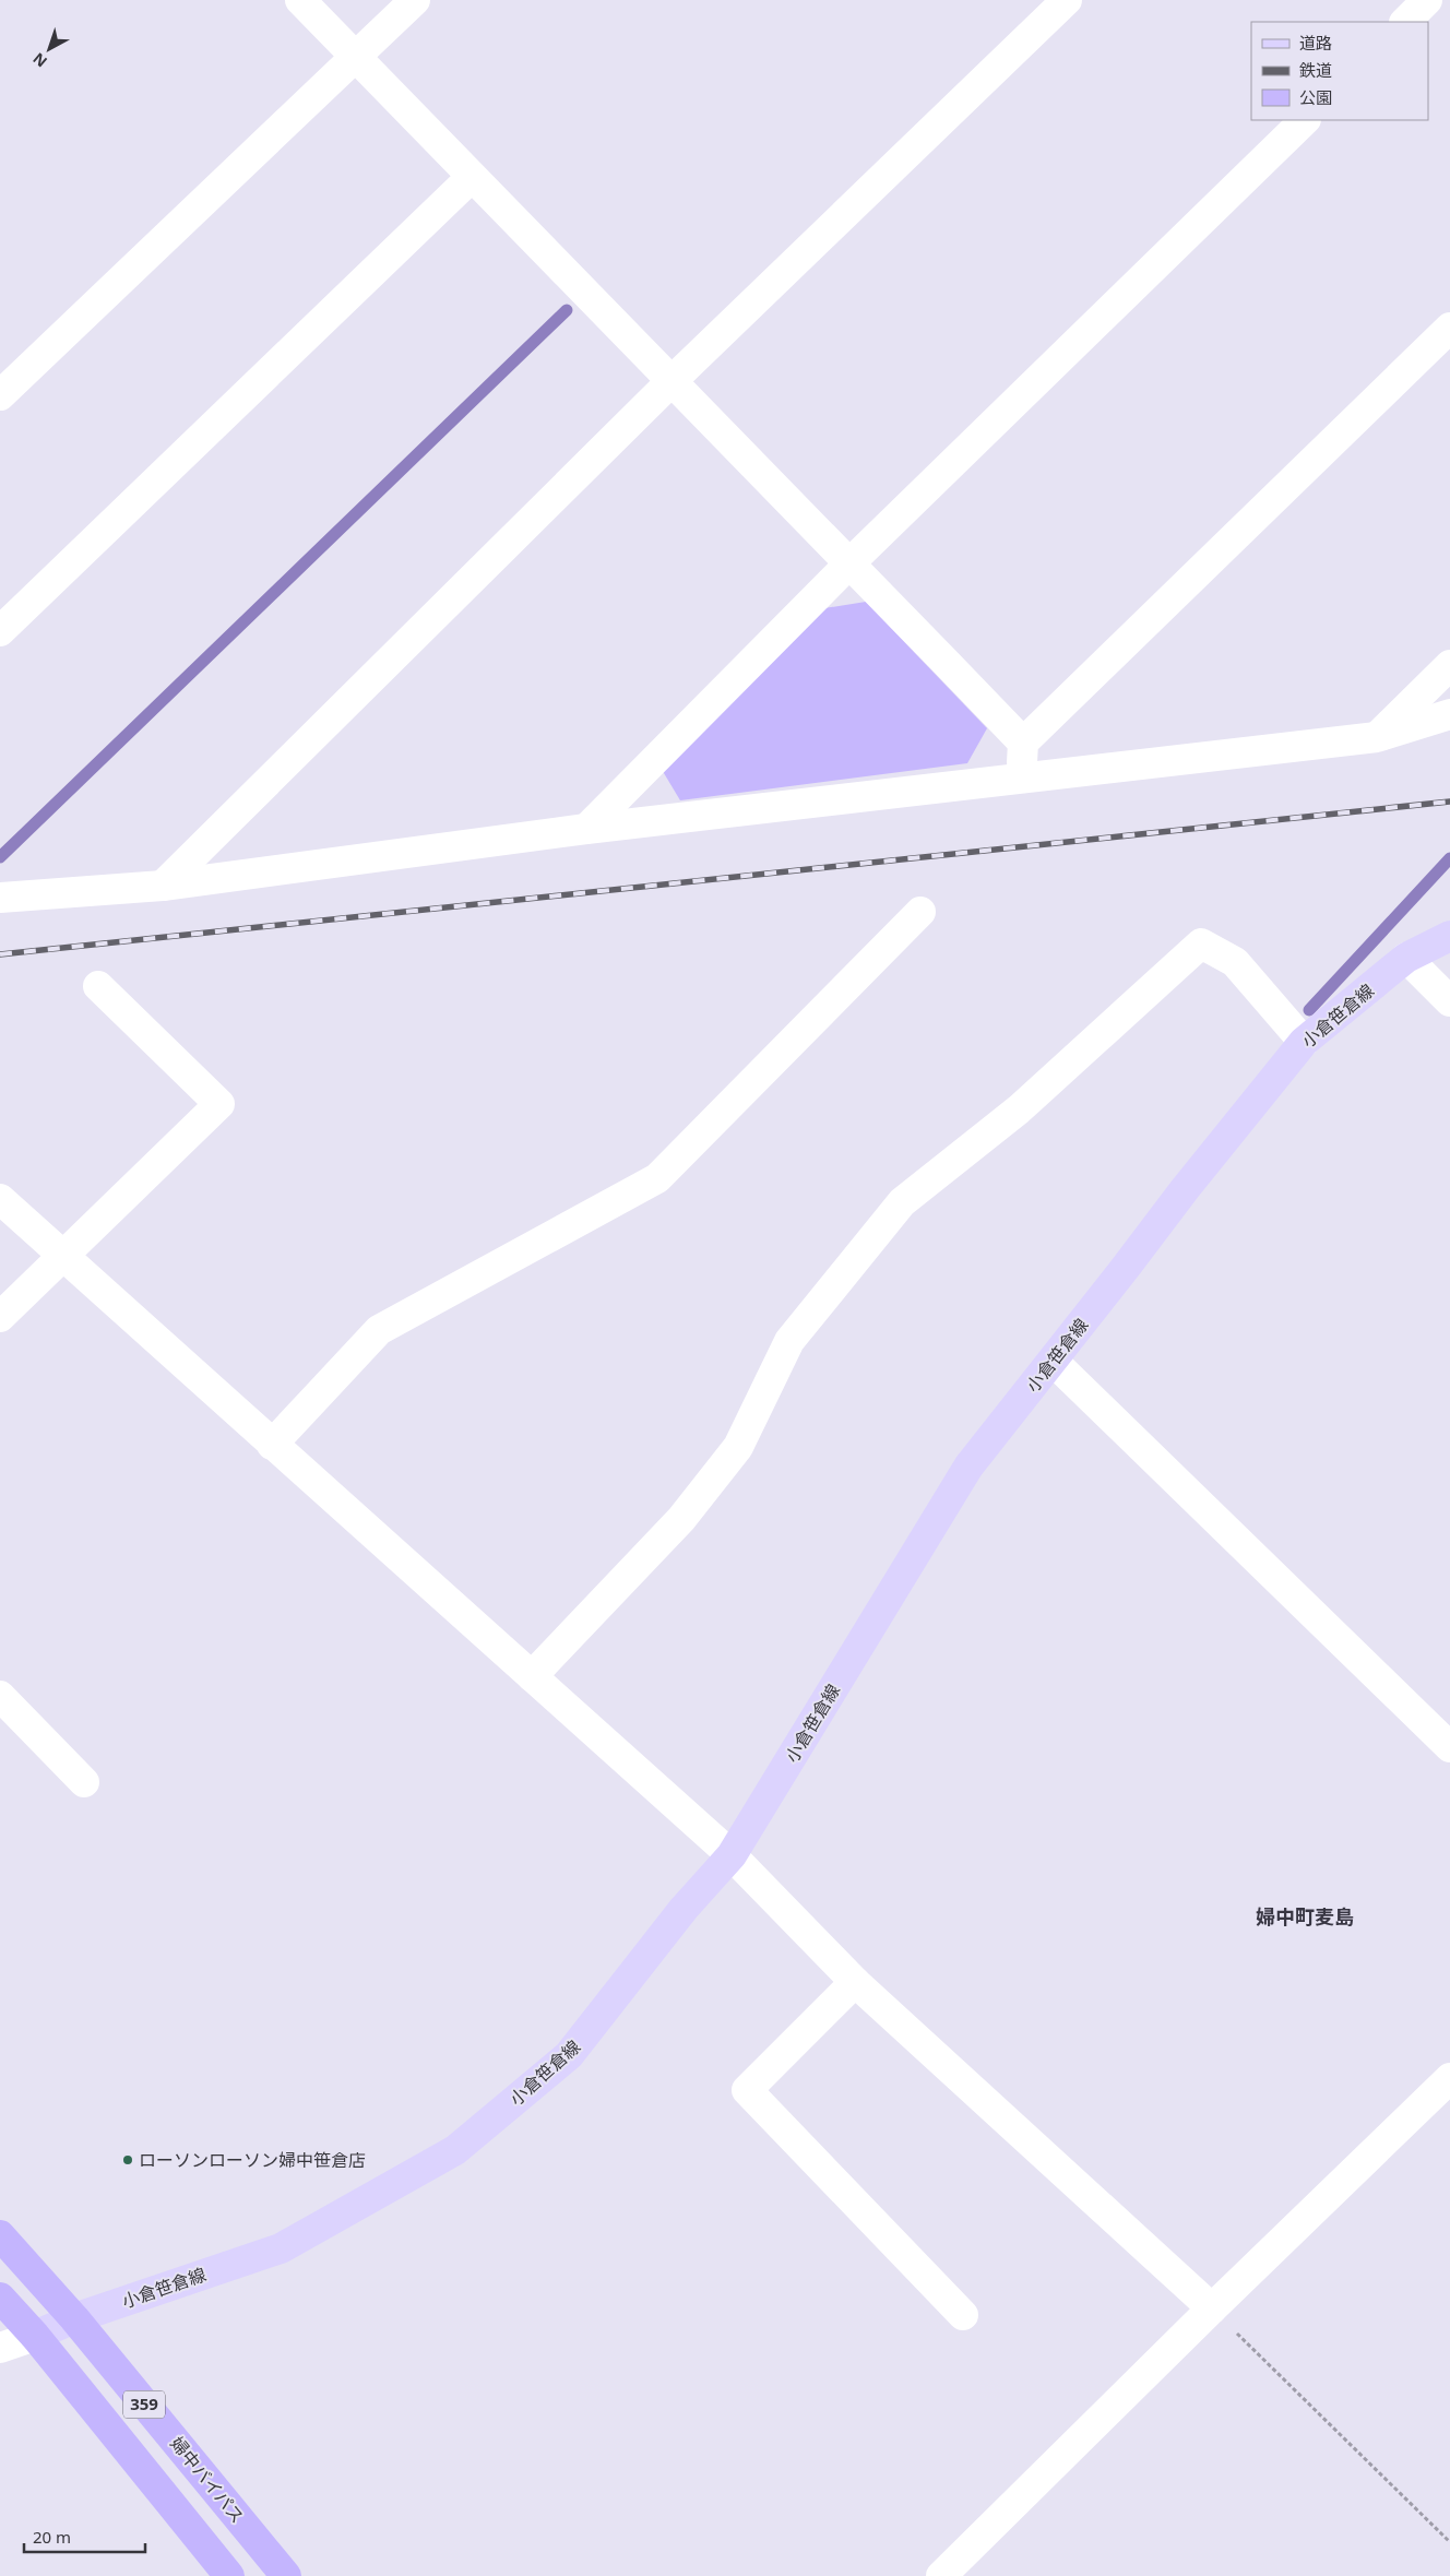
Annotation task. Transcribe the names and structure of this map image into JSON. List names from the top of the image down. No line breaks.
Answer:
{"streets":{"highway":["359","婦中バイパス"],"main road":["小倉笹倉線"]},"crossings":[["小倉笹倉線","359"],["小倉笹倉線","婦中バイパス"]],"districts":["婦中町麦島"],"places":["ローソンローソン婦中笹倉店"],"legend":["道路","鉄道","公園"],"scale_bar":"20 m","north":"bottom left"}
